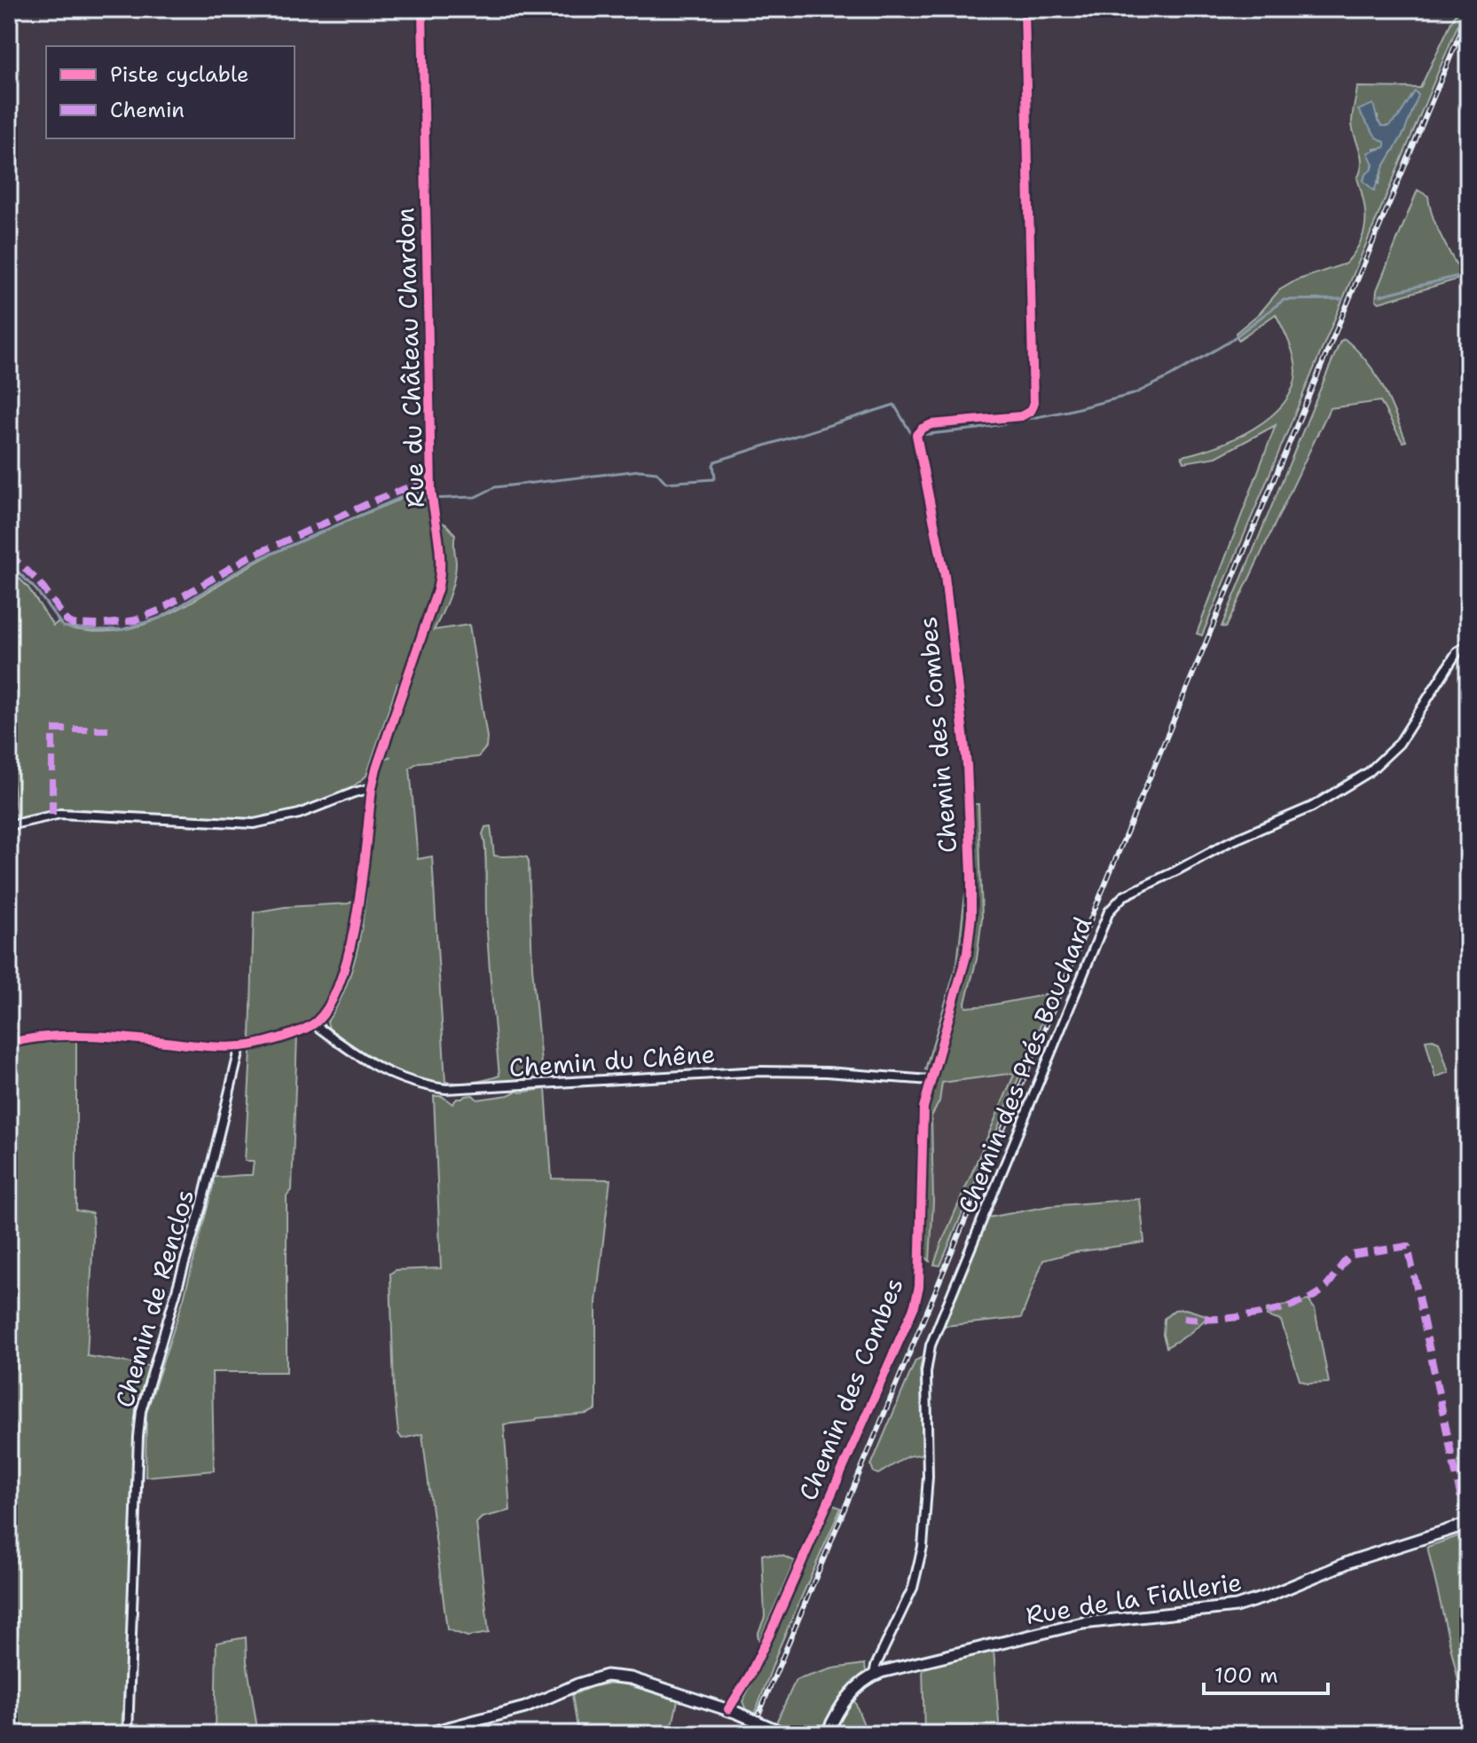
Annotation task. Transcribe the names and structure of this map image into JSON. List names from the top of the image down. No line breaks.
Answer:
{"streets":{"street":["Rue du Château Chardon","Chemin des Combes","Chemin du Chêne","Chemin des Prés Bouchard","Chemin de Renclos","Rue de la Fiallerie"]},"crossings":[["Rue du Château Chardon","Chemin du Chêne"],["Chemin des Combes","Chemin du Chêne"],["Chemin des Prés Bouchard","Rue de la Fiallerie"]],"legend":["Piste cyclable","Chemin"],"scale_bar":"100 m"}
